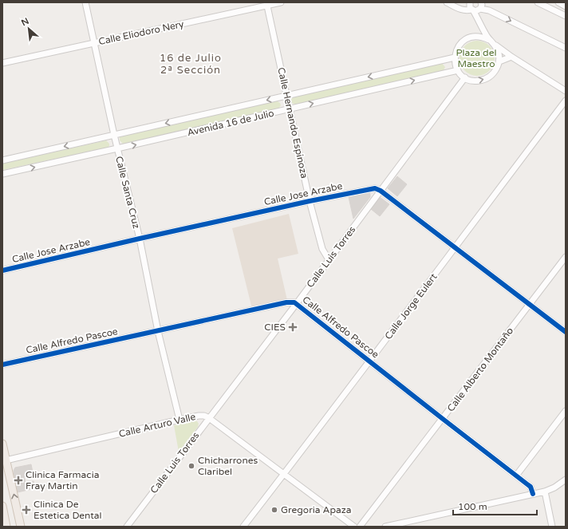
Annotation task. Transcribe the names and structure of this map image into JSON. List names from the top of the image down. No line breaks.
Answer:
{"streets":{"street":["Calle Eliodoro Nery","Avenida 16 de Julio","Calle Hernando Espinoza","Calle Santa Cruz","Calle Jose Arzabe","Calle Luis Torres","Calle Jorge Eulert","Calle Alfredo Pascoe","Calle Alberto Montaño","Calle Arturo Valle"]},"crossings":[["Calle Eliodoro Nery","Calle Hernando Espinoza"],["Calle Eliodoro Nery","Calle Santa Cruz"],["Avenida 16 de Julio","Calle Hernando Espinoza"],["Avenida 16 de Julio","Calle Santa Cruz"],["Avenida 16 de Julio","Calle Luis Torres"],["Calle Hernando Espinoza","Calle Jose Arzabe"],["Calle Hernando Espinoza","Calle Luis Torres"],["Calle Santa Cruz","Calle Jose Arzabe"],["Calle Santa Cruz","Calle Alfredo Pascoe"],["Calle Santa Cruz","Calle Arturo Valle"],["Calle Jose Arzabe","Calle Luis Torres"],["Calle Luis Torres","Calle Alfredo Pascoe"],["Calle Luis Torres","Calle Arturo Valle"],["Calle Jorge Eulert","Calle Alfredo Pascoe"],["Calle Jorge Eulert","Calle Arturo Valle"],["Calle Alfredo Pascoe","Calle Alberto Montaño"]],"districts":["16 de Julio 2ª Sección"],"parks":["Plaza del Maestro"],"places":{"health":["CIES","Clinica Farmacia Fray Martin","Clinica De Estetica Dental"],"other":["Chicharrones Claribel","Gregoria Apaza"]},"scale_bar":"100 m","north":"top left"}
